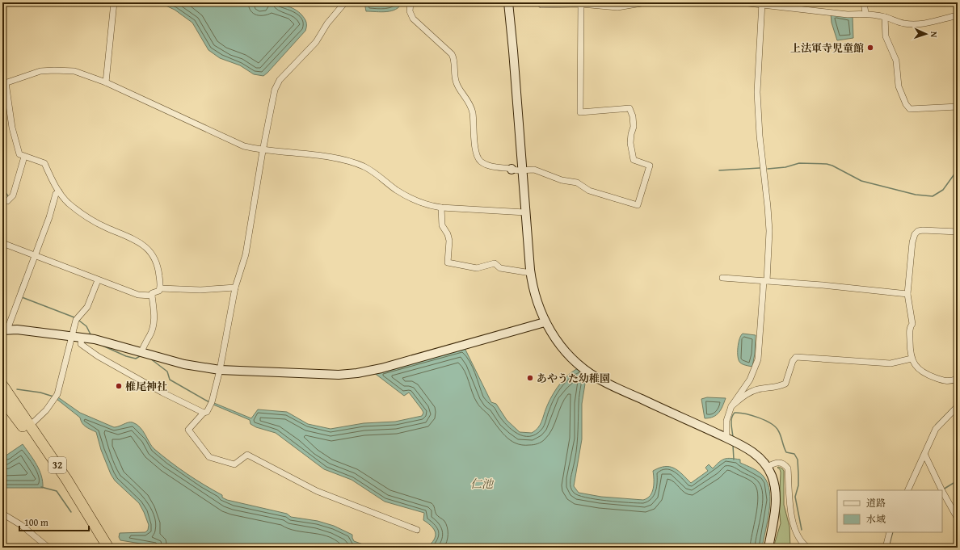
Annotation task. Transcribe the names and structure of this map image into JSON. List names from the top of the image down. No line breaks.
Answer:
{"streets":{"highway":["32"]},"water":["仁池"],"places":["上法軍寺児童館","あやうた幼稚園","椎尾神社"],"legend":["道路","水域"],"scale_bar":"100 m","north":"right"}
